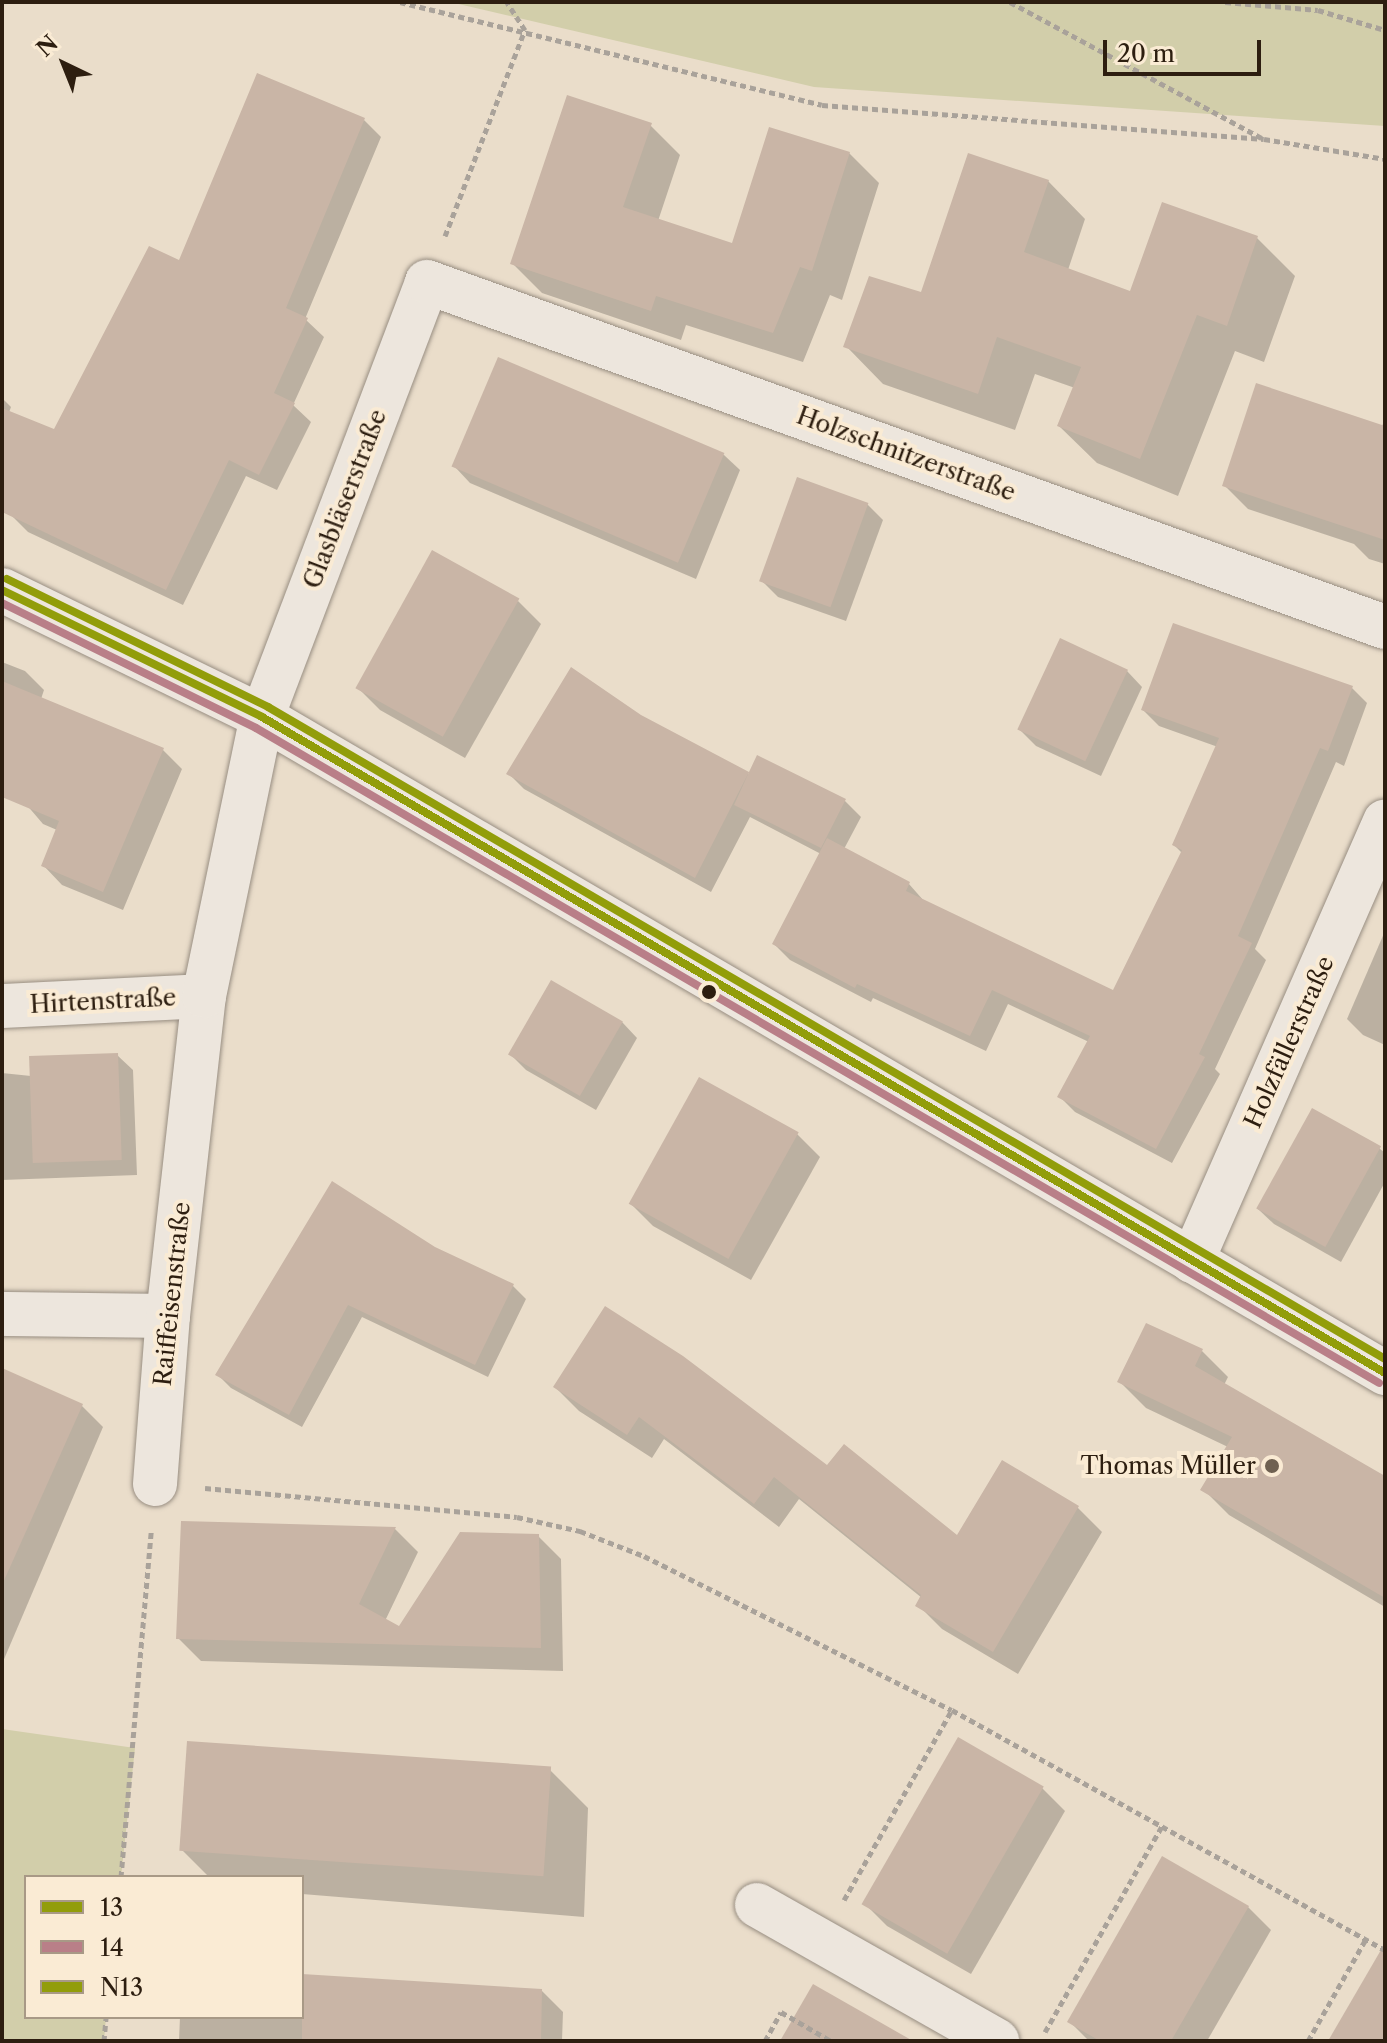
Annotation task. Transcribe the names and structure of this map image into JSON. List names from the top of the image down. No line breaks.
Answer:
{"streets":{"street":["Holzschnitzerstraße","Glasbläserstraße","Hirtenstraße","Holzfällerstraße","Raiffeisenstraße"]},"crossings":[["Holzschnitzerstraße","Glasbläserstraße"],["Glasbläserstraße","Raiffeisenstraße"],["Hirtenstraße","Raiffeisenstraße"]],"places":["Thomas Müller"],"lines":["transit line N13","transit line 13","transit line 14"],"legend":["13","14","N13"],"scale_bar":"20 m","north":"top left"}
